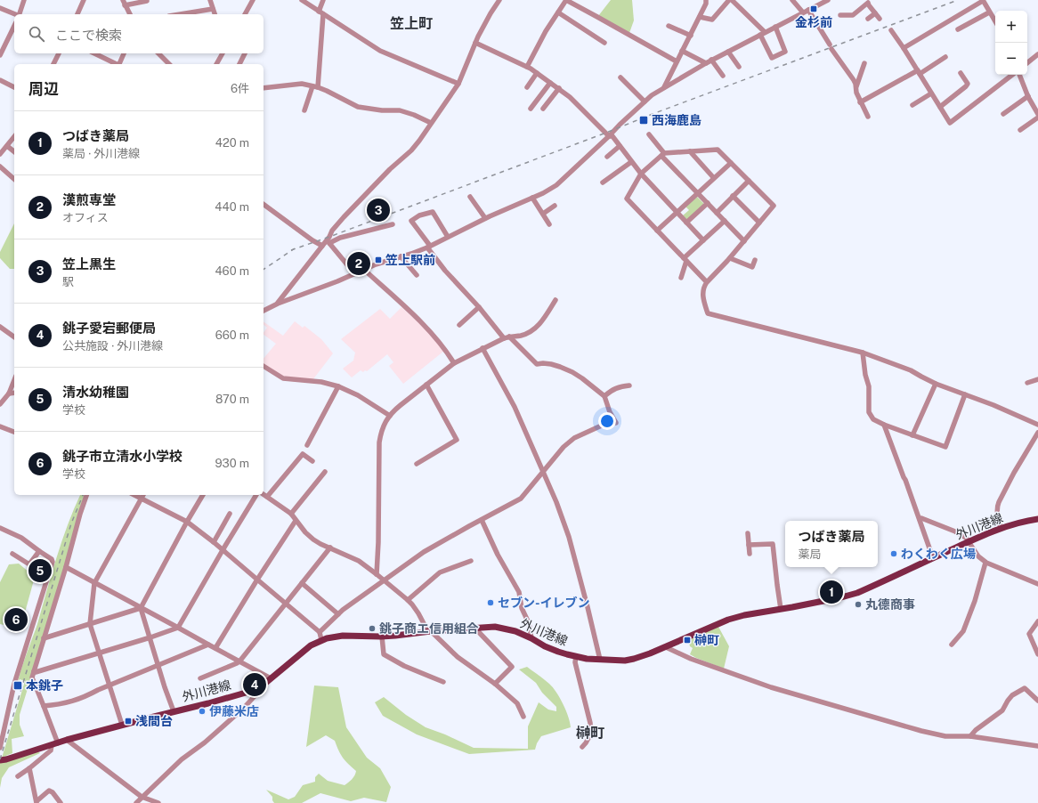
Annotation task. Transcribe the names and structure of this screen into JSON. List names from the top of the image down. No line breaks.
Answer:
{"streets":{"main road":["外川港線"]},"districts":["笠上町","榊町"],"places":{"transit":["金杉前","西海鹿島","笠上駅前","榊町","本銚子","浅間台"],"other":["わくわく広場","セブン-イレブン","丸德商事","銚子商エ信用組合","伊藤米店"]},"page":{"map_buttons":["+","−"],"search":"ここで検索","heading":["周辺","6件"],"list":[{"mark":"1","name":"つばき薬局","note":"薬局 · 外川港線","value":"420 m"},{"mark":"2","name":"漢煎専堂","note":"オフィス","value":"440 m"},{"mark":"3","name":"笠上黒生","note":"駅","value":"460 m"},{"mark":"4","name":"銚子愛宕郵便局","note":"公共施設 · 外川港線","value":"660 m"},{"mark":"5","name":"清水幼稚園","note":"学校","value":"870 m"},{"mark":"6","name":"銚子市立清水小学校","note":"学校","value":"930 m"}],"pins":["3","2","5","1","6","4"],"popup":["つばき薬局","薬局"]}}
